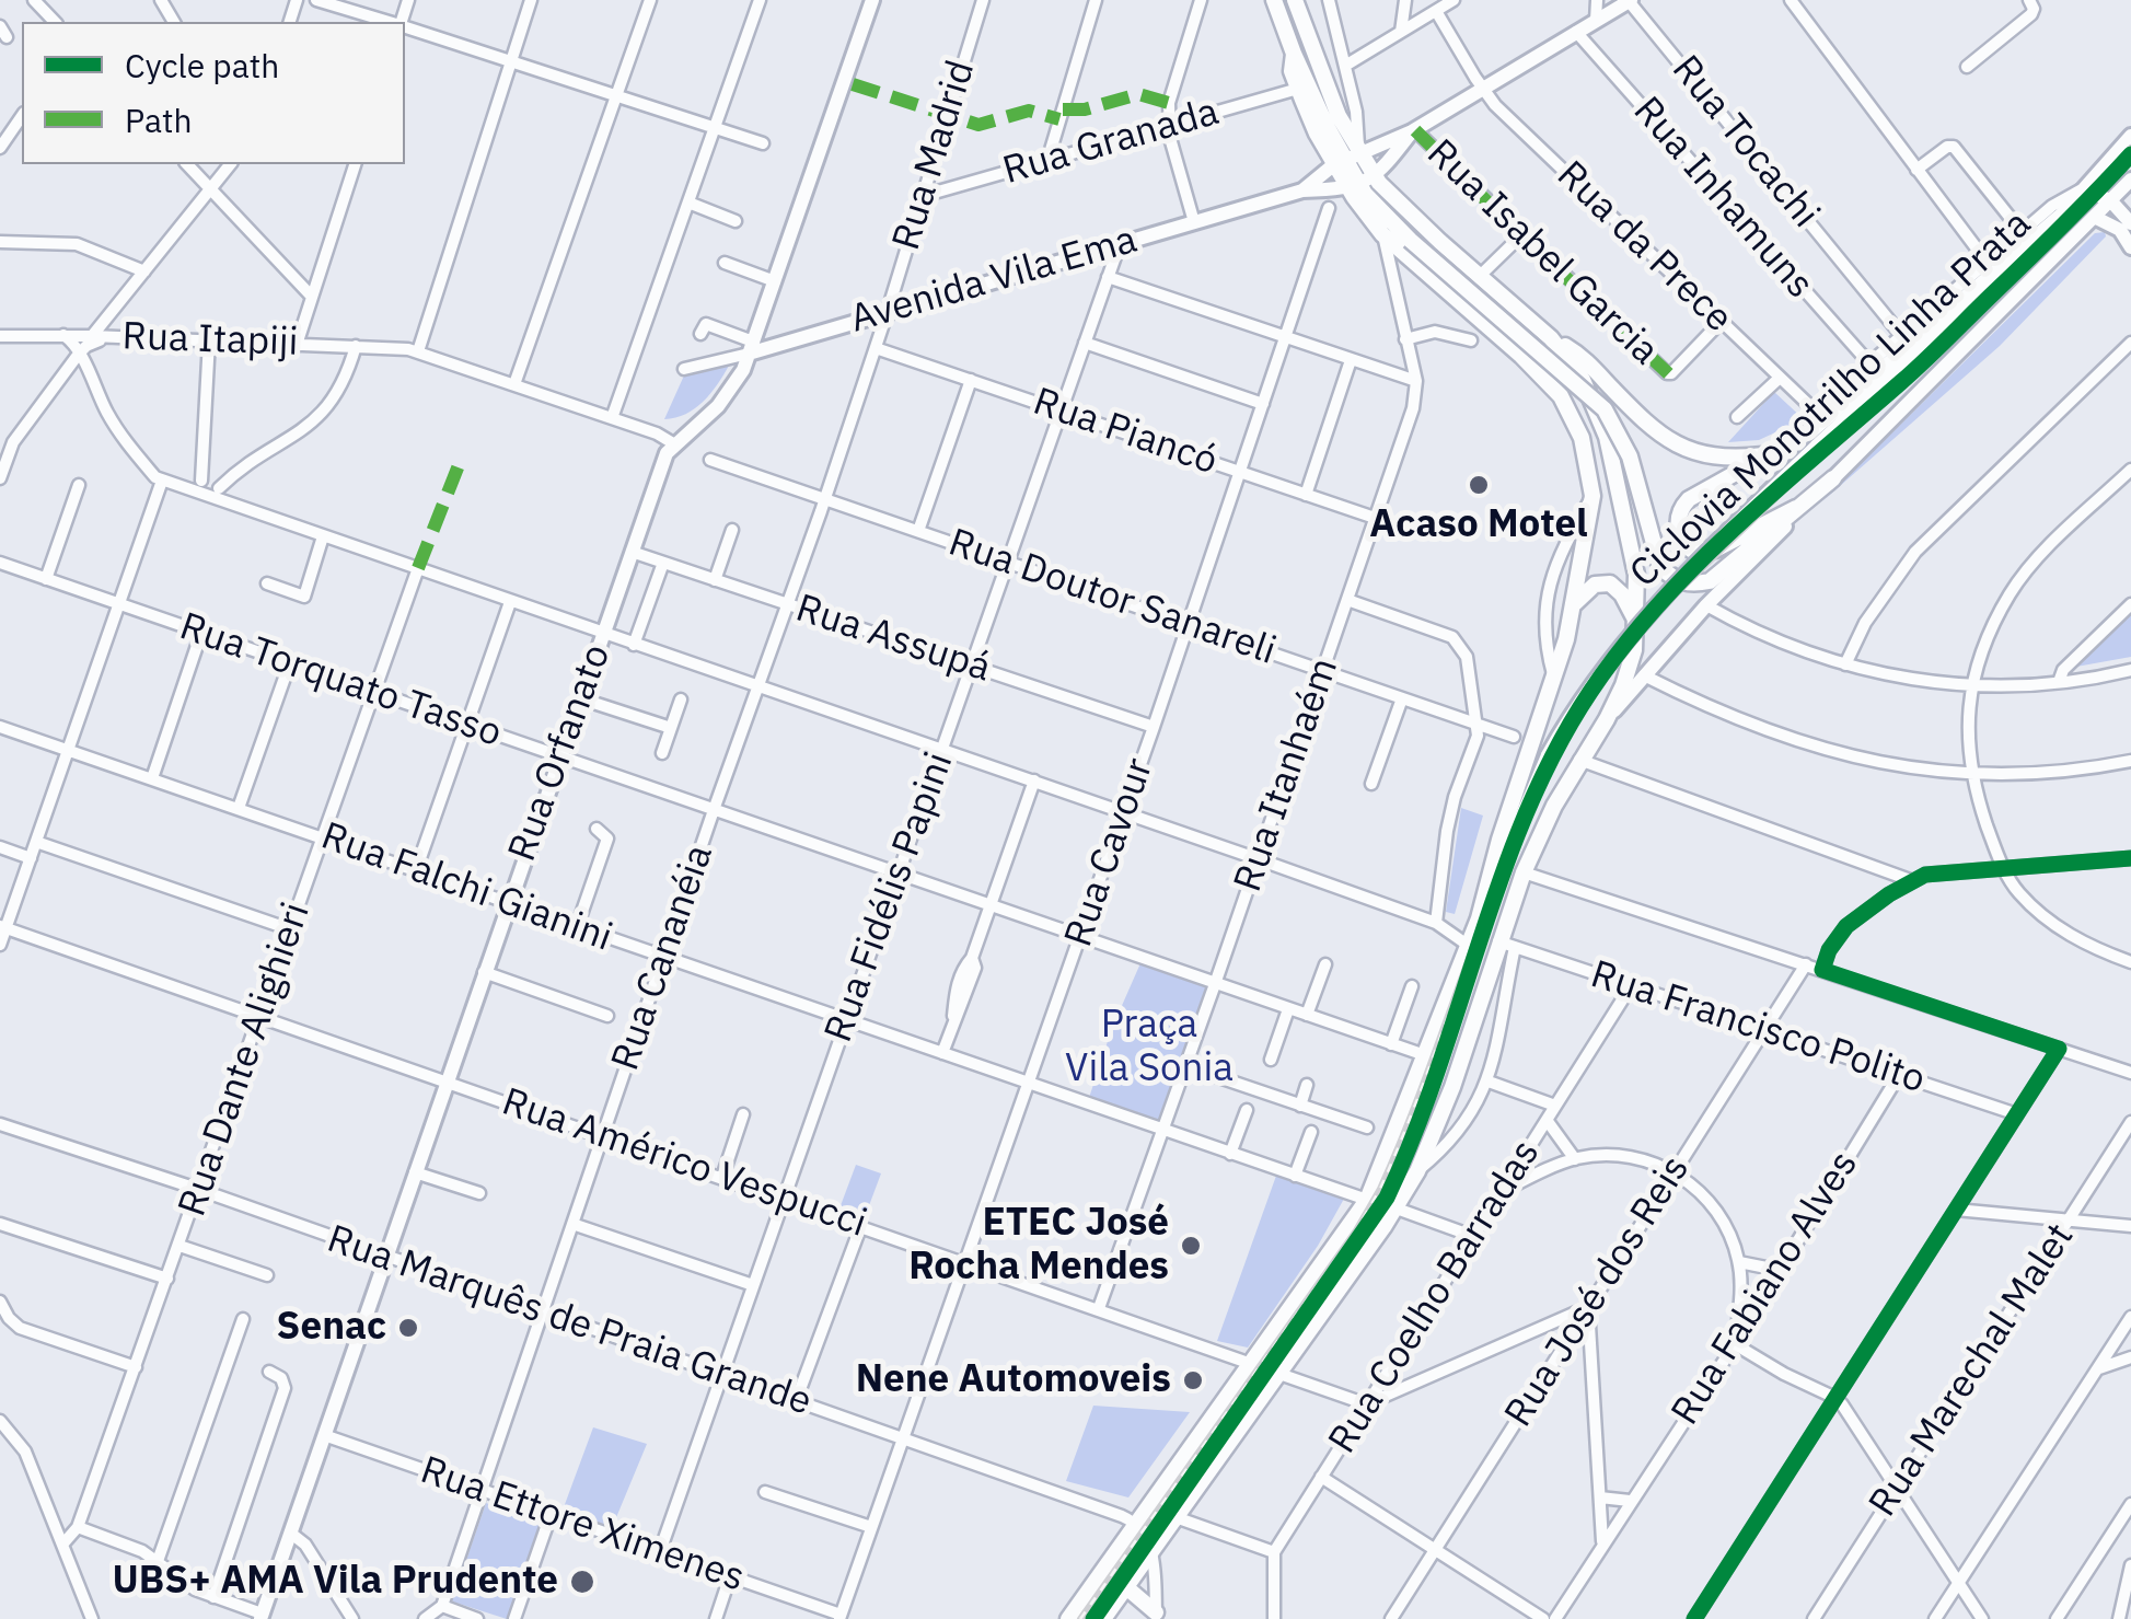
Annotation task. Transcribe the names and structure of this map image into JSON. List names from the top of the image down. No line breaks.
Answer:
{"streets":{"main road":["Avenida Vila Ema","Rua Orfanato"],"street":["Rua Granada","Rua Tocachi","Rua Madrid","Rua Inhamuns","Rua da Prece","Rua Isabel Garcia","Rua Itapiji","Rua Piancó","Rua Doutor Sanareli","Rua Assupá","Rua Torquato Tasso","Rua Itanhaém","Rua Cavour","Rua Falchi Gianini","Rua Fidélis Papini","Rua Cananéia","Rua Francisco Polito","Rua Dante Alighieri","Rua Américo Vespucci","Rua Fabiano Alves","Rua José dos Reis","Rua Coelho Barradas","Rua Marquês de Praia Grande","Rua Marechal Malet","Rua Ettore Ximenes"],"cycle path":["Ciclovia Monotrilho Linha Prata"]},"crossings":[["Rua Granada","Rua Madrid"],["Rua Tocachi","Avenida Vila Ema"],["Rua Madrid","Avenida Vila Ema"],["Rua Madrid","Rua Cananéia"],["Rua Inhamuns","Rua da Prece"],["Rua Inhamuns","Avenida Vila Ema"],["Rua da Prece","Rua Isabel Garcia"],["Rua da Prece","Avenida Vila Ema"],["Rua Isabel Garcia","Avenida Vila Ema"],["Avenida Vila Ema","Rua Orfanato"],["Avenida Vila Ema","Rua Fidélis Papini"],["Avenida Vila Ema","Rua Cananéia"],["Rua Itapiji","Rua Orfanato"],["Rua Piancó","Rua Itanhaém"],["Rua Piancó","Rua Cavour"],["Rua Piancó","Rua Fidélis Papini"],["Rua Piancó","Rua Cananéia"],["Rua Doutor Sanareli","Rua Itanhaém"],["Rua Doutor Sanareli","Rua Cavour"],["Rua Doutor Sanareli","Rua Fidélis Papini"],["Rua Doutor Sanareli","Rua Cananéia"],["Rua Assupá","Rua Orfanato"],["Rua Assupá","Rua Cavour"],["Rua Assupá","Rua Fidélis Papini"],["Rua Assupá","Rua Cananéia"],["Rua Torquato Tasso","Rua Orfanato"],["Rua Torquato Tasso","Rua Itanhaém"],["Rua Torquato Tasso","Rua Cavour"],["Rua Torquato Tasso","Rua Fidélis Papini"],["Rua Torquato Tasso","Rua Cananéia"],["Rua Torquato Tasso","Rua Dante Alighieri"],["Rua Orfanato","Rua Falchi Gianini"],["Rua Orfanato","Rua Américo Vespucci"],["Rua Orfanato","Rua Marquês de Praia Grande"],["Rua Orfanato","Rua Ettore Ximenes"],["Rua Itanhaém","Rua Falchi Gianini"],["Rua Itanhaém","Rua Américo Vespucci"],["Rua Cavour","Rua Falchi Gianini"],["Rua Cavour","Rua Américo Vespucci"],["Rua Cavour","Rua Marquês de Praia Grande"],["Rua Cavour","Rua Ettore Ximenes"],["Rua Falchi Gianini","Rua Fidélis Papini"],["Rua Falchi Gianini","Rua Cananéia"],["Rua Falchi Gianini","Rua Dante Alighieri"],["Rua Fidélis Papini","Rua Américo Vespucci"],["Rua Fidélis Papini","Rua Marquês de Praia Grande"],["Rua Fidélis Papini","Rua Ettore Ximenes"],["Rua Cananéia","Rua Américo Vespucci"],["Rua Cananéia","Rua Marquês de Praia Grande"],["Rua Cananéia","Rua Ettore Ximenes"],["Rua Francisco Polito","Rua Fabiano Alves"],["Rua Francisco Polito","Rua José dos Reis"],["Rua Francisco Polito","Rua Coelho Barradas"],["Rua Dante Alighieri","Rua Américo Vespucci"],["Rua Dante Alighieri","Rua Marquês de Praia Grande"],["Rua Américo Vespucci","Rua Coelho Barradas"]],"parks":["Praça Vila Sonia"],"places":["Acaso Motel","ETEC José Rocha Mendes","Senac","Nene Automoveis","UBS+ AMA Vila Prudente"],"legend":["Cycle path","Path"]}
